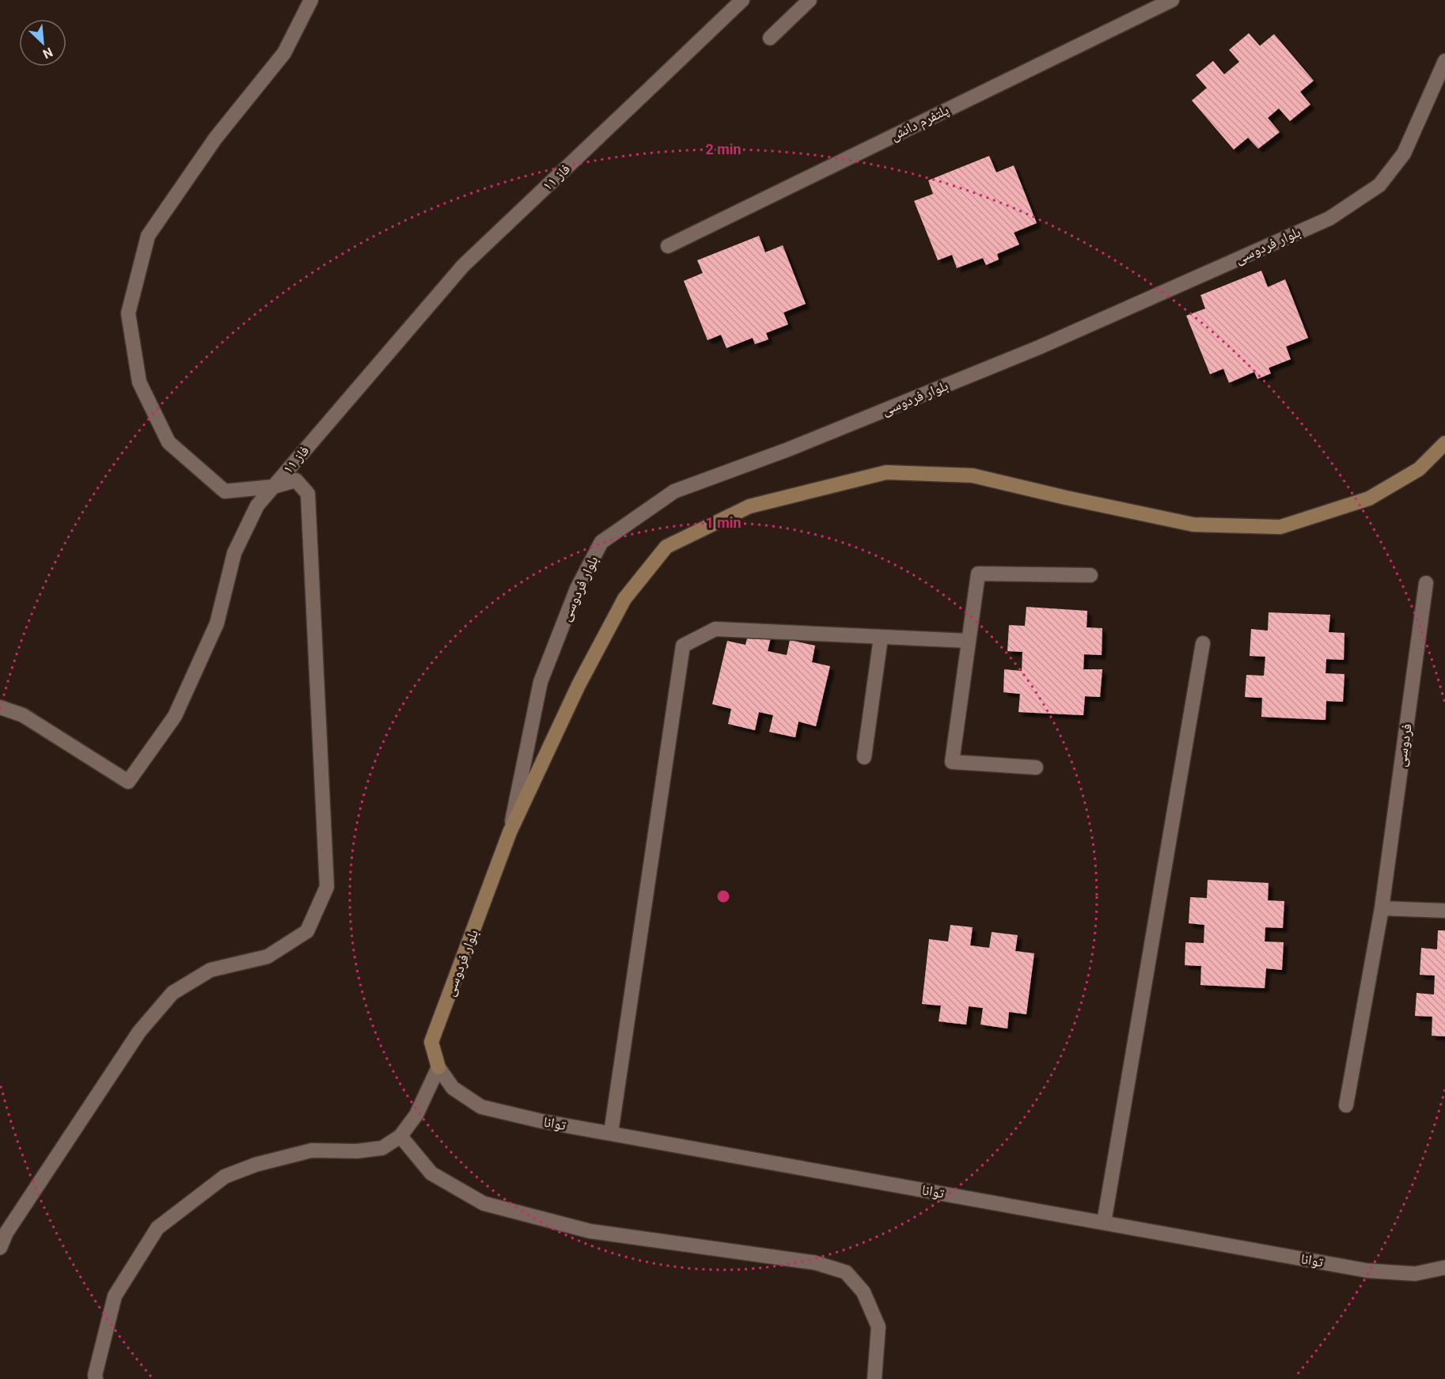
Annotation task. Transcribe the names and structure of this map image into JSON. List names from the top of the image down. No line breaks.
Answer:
{"streets":{"main road":["بلوار فردوسی"],"street":["پلتفرم دانش","فاز ۱۱","فردوسی","توانا"]},"crossings":[["بلوار فردوسی","توانا"]],"north":"bottom right","rings":["2 min","1 min"]}
